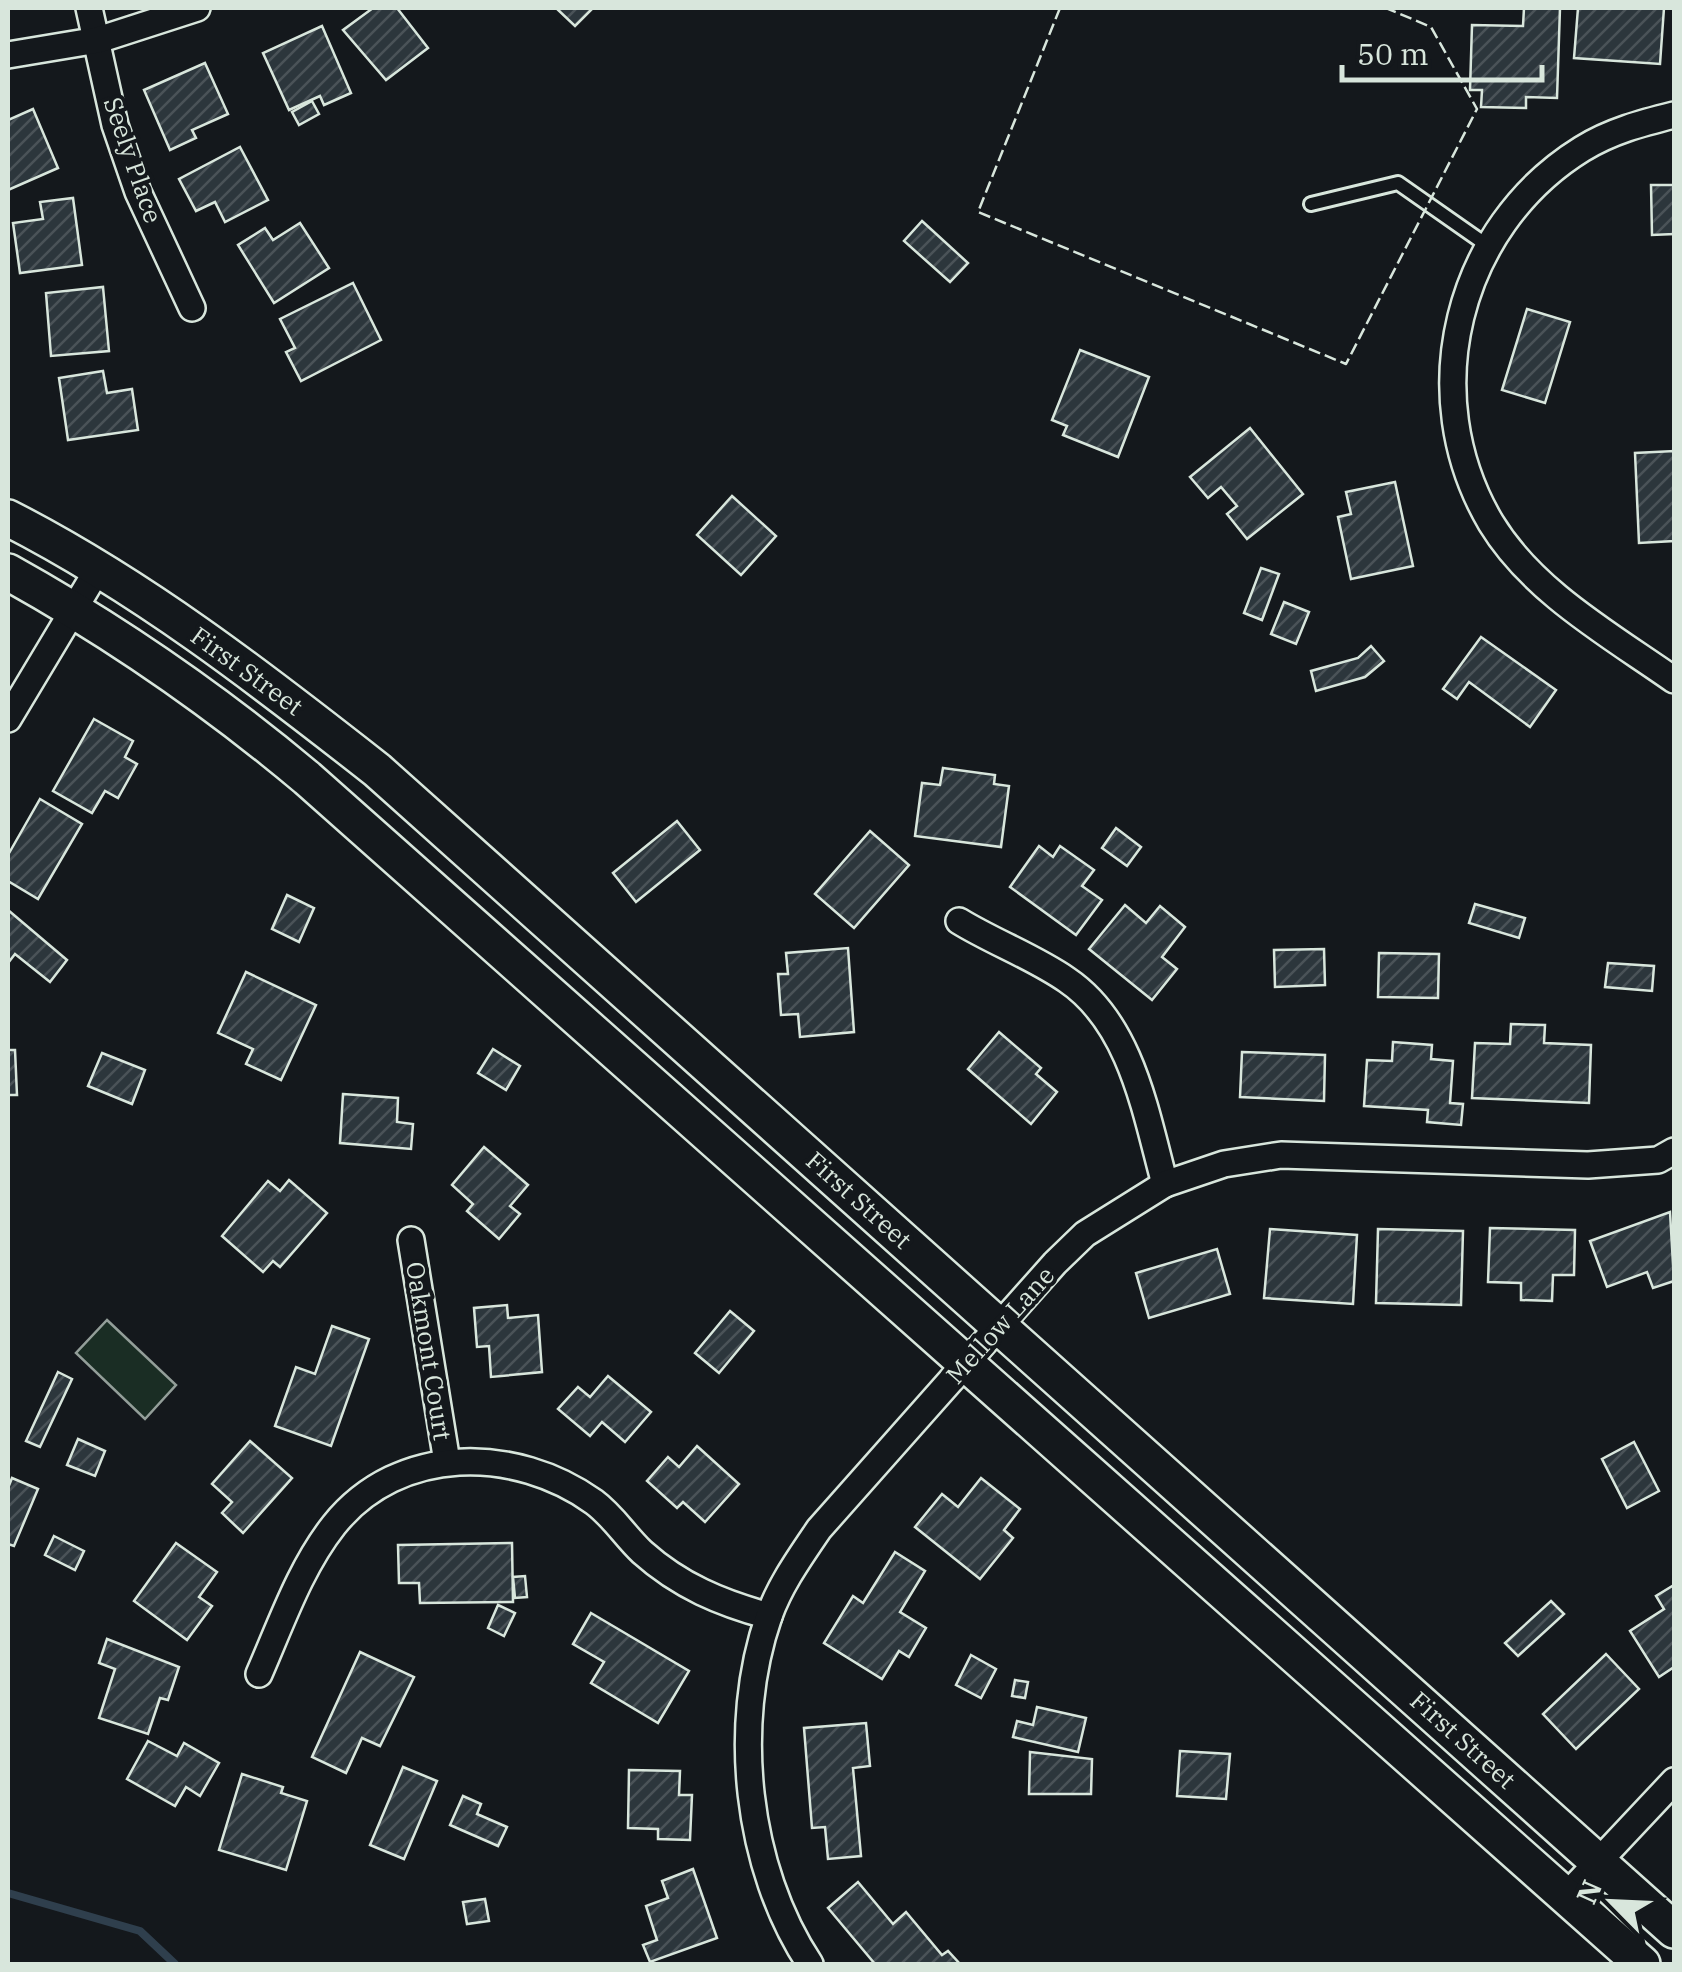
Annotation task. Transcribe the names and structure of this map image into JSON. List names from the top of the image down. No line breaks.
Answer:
{"streets":{"main road":["First Street"],"street":["Seely Place","Mellow Lane","Oakmont Court"]},"crossings":[["First Street","Mellow Lane"]],"scale_bar":"50 m","north":"top left"}
